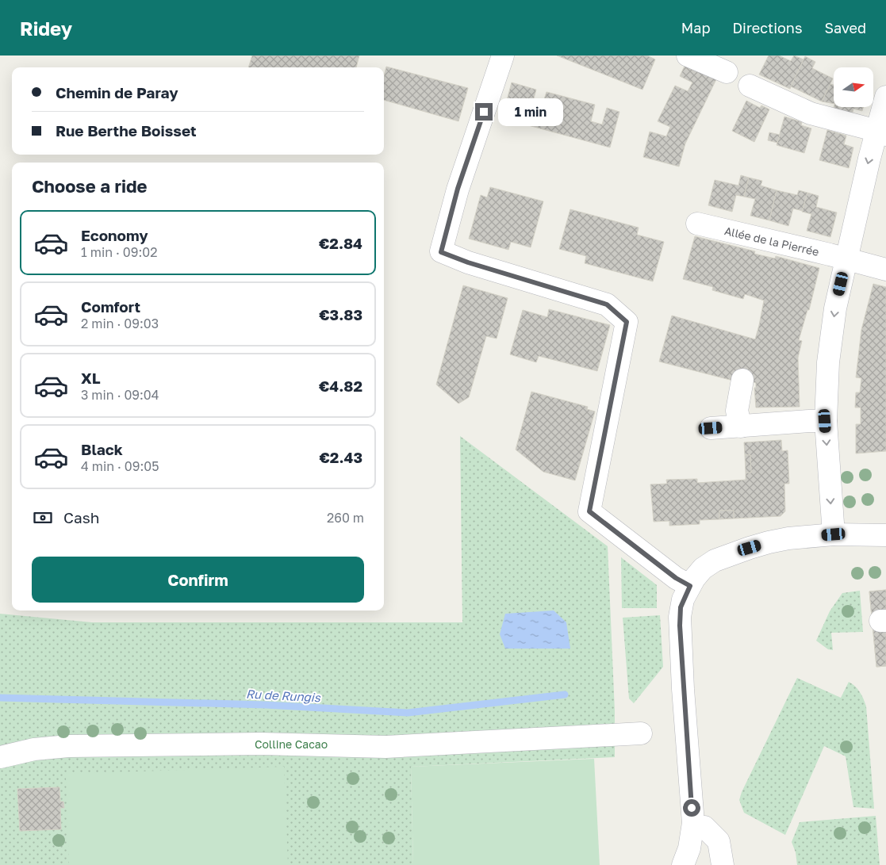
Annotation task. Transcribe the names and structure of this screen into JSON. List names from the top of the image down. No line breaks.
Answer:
{"streets":{"street":["Allée de la Pierrée"]},"water":["Ru de Rungis"],"parks":["Colline Cacao"],"north":"right","page":{"header":"Ridey","nav":["Map","Directions","Saved"],"banner":["Chemin de Paray","Rue Berthe Boisset"],"bubble":"1 min","heading":"Choose a ride","list":[{"name":"Economy","note":"1 min · 09:02","value":"€2.84"},{"name":"Comfort","note":"2 min · 09:03","value":"€3.83"},{"name":"XL","note":"3 min · 09:04","value":"€4.82"},{"name":"Black","note":"4 min · 09:05","value":"€2.43"}],"pay":["Cash","260 m"],"buttons":"Confirm"}}
